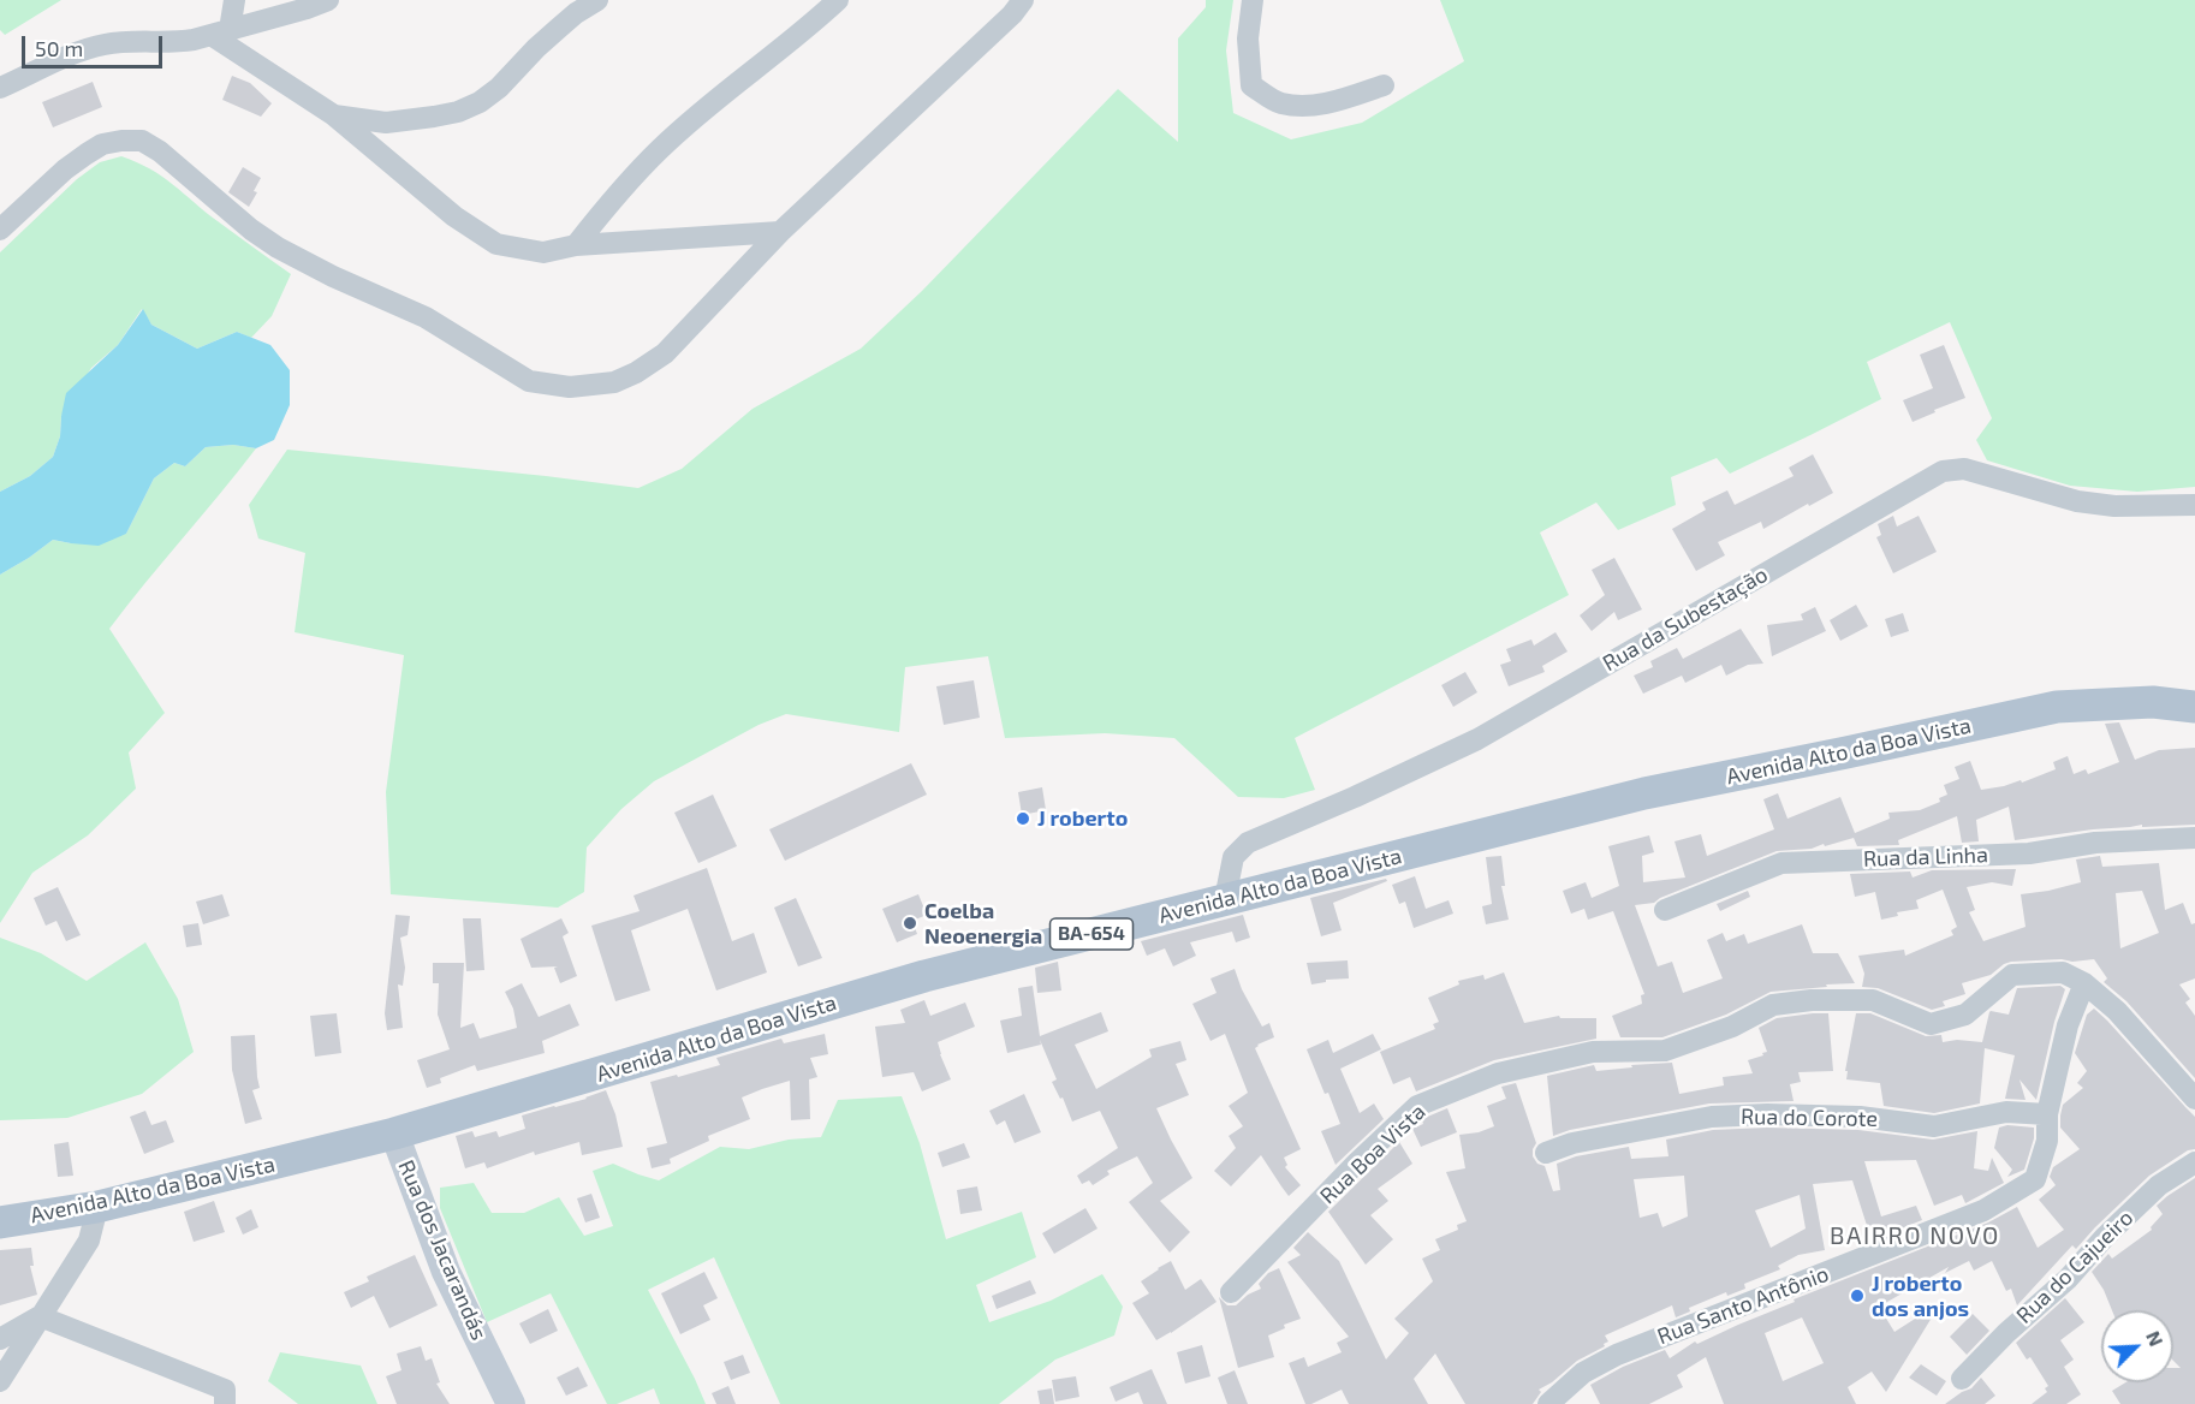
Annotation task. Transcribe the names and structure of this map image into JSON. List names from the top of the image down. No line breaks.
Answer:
{"streets":{"main road":["Avenida Alto da Boa Vista","BA-654"],"street":["Rua da Subestação","Rua da Linha","Rua do Corote","Rua Boa Vista","Rua dos Jacarandás","Rua do Cajueiro","Rua Santo Antônio"]},"crossings":[["Rua da Subestação","Avenida Alto da Boa Vista"],["Avenida Alto da Boa Vista","Rua dos Jacarandás"],["Rua do Corote","Rua Santo Antônio"],["Rua Boa Vista","Rua Santo Antônio"]],"districts":["BAIRRO NOVO"],"places":["J roberto","Coelba Neoenergia","J roberto dos anjos"],"scale_bar":"50 m","north":"top right"}
